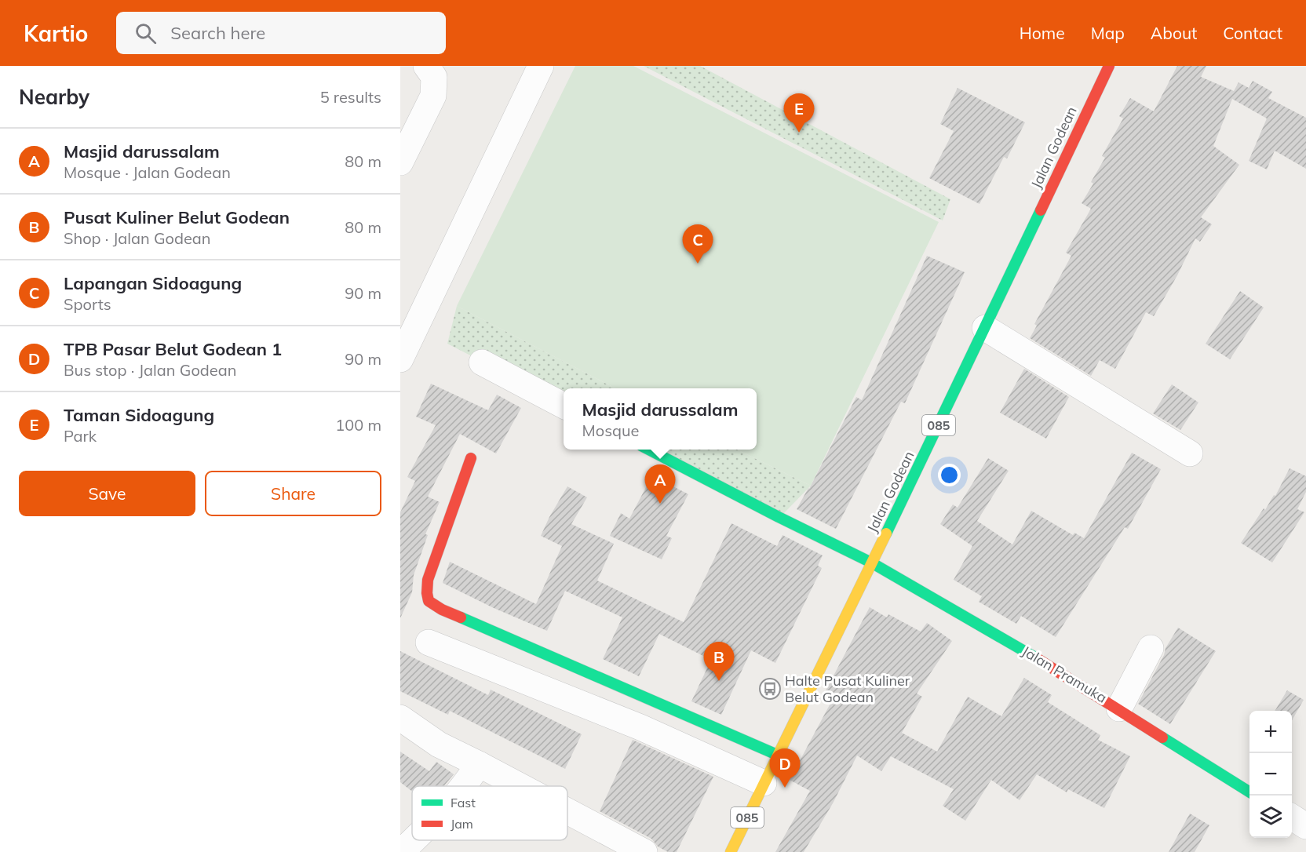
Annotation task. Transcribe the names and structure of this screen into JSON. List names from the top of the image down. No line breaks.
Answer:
{"streets":{"street":["Jalan Godean","085","Jalan Pramuka"]},"crossings":[["Jalan Godean","Jalan Pramuka"]],"places":{"bus stop":["Halte Pusat Kuliner Belut Godean"]},"legend":["Fast","Jam"],"page":{"header":"Kartio","search":"Search here","nav":["Home","Map","About","Contact"],"heading":["Nearby","5 results"],"pins":["E","C","A","B","D"],"list":[{"mark":"A","name":"Masjid darussalam","note":"Mosque · Jalan Godean","value":"80 m"},{"mark":"B","name":"Pusat Kuliner Belut Godean","note":"Shop · Jalan Godean","value":"80 m"},{"mark":"C","name":"Lapangan Sidoagung","note":"Sports","value":"90 m"},{"mark":"D","name":"TPB Pasar Belut Godean 1","note":"Bus stop · Jalan Godean","value":"90 m"},{"mark":"E","name":"Taman Sidoagung","note":"Park","value":"100 m"}],"popup":["Masjid darussalam","Mosque"],"buttons":["Save","Share"],"map_buttons":["+","−"]}}
